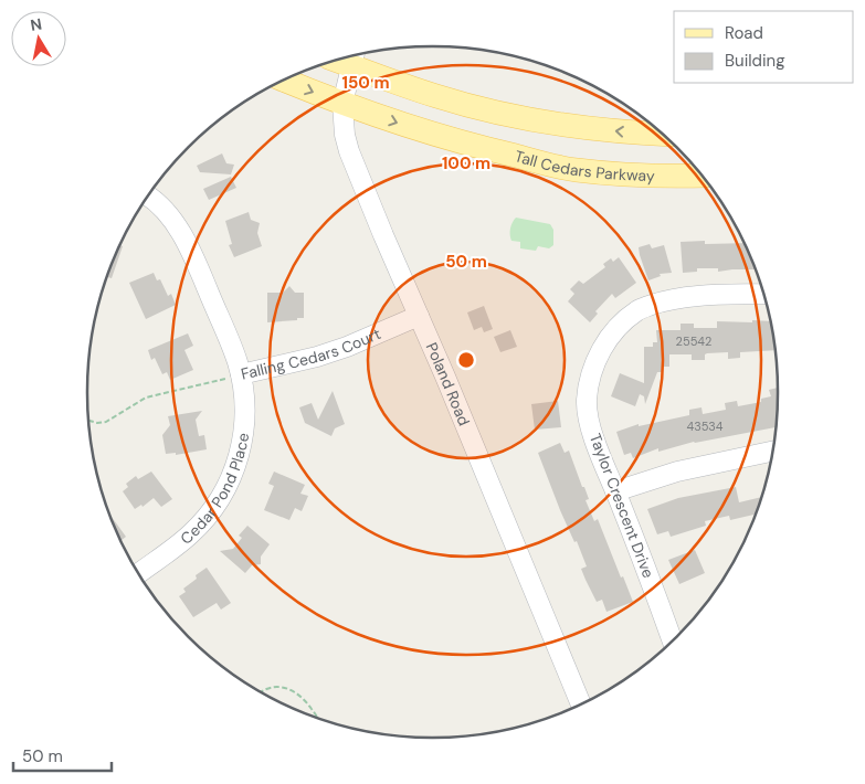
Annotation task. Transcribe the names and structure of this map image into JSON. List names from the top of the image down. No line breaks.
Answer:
{"streets":{"main road":["Tall Cedars Parkway"],"street":["Falling Cedars Court","Poland Road","Cedar Pond Place","Taylor Crescent Drive"]},"crossings":[["Tall Cedars Parkway","Poland Road"],["Falling Cedars Court","Poland Road"],["Falling Cedars Court","Cedar Pond Place"]],"house_numbers":["25542","43534"],"legend":["Road","Building"],"scale_bar":"50 m","north":"top","rings":["150 m","100 m","50 m"]}
